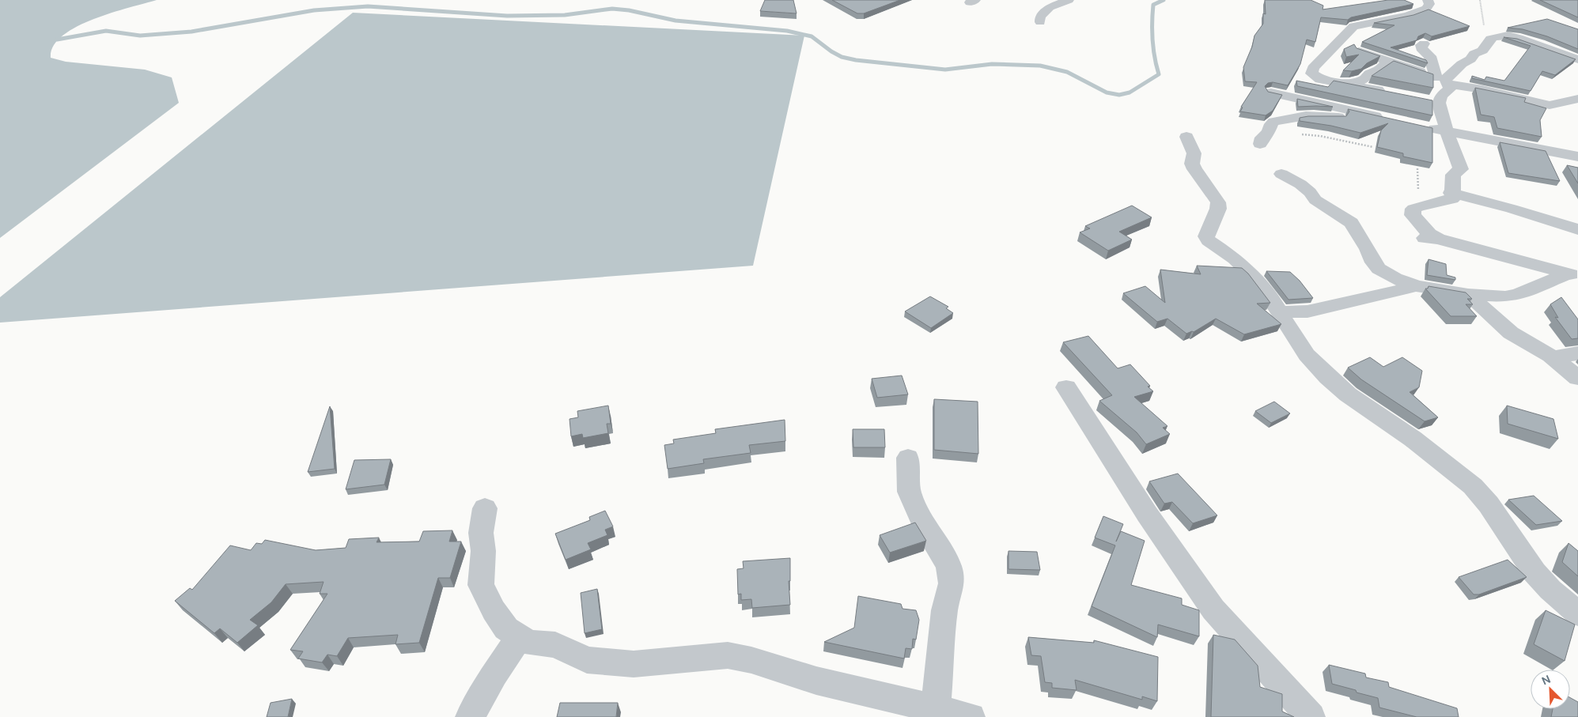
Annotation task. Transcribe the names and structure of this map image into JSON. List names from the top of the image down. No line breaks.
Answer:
{"north":"top left"}
